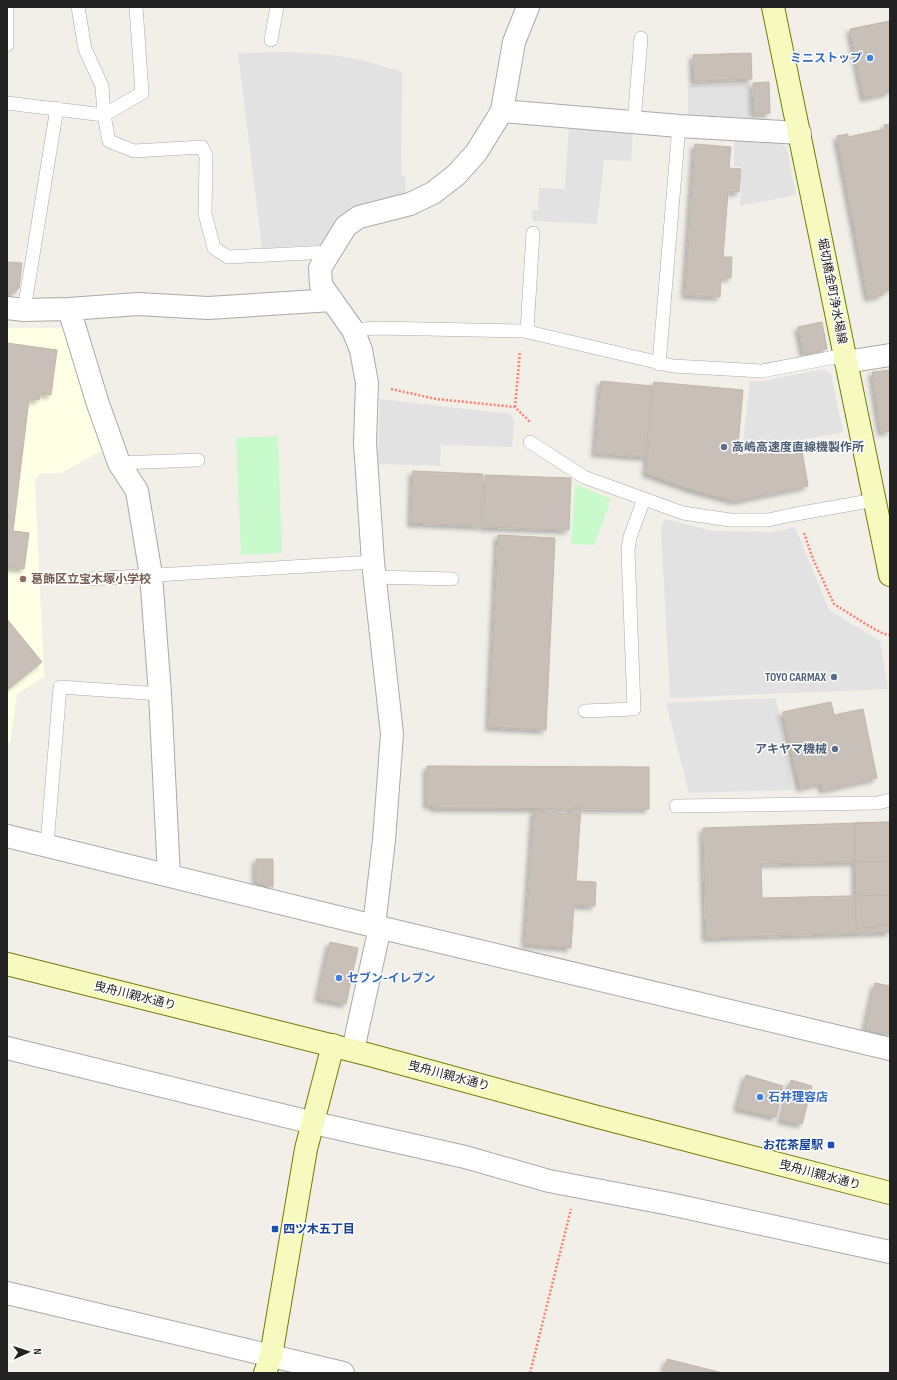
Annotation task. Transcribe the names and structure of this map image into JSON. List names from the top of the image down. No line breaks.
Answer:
{"streets":{"street":["堀切橋金町浄水場線","曳舟川親水通り"]},"places":{"other":["ミニストップ","高嶋高速度直線機製作所","葛飾区立宝木塚小学校","TOYO CARMAX","アキヤマ機械","セブン-イレブン","石井理容店"],"transit":["お花茶屋駅","四ツ木五丁目"]},"north":"right"}
